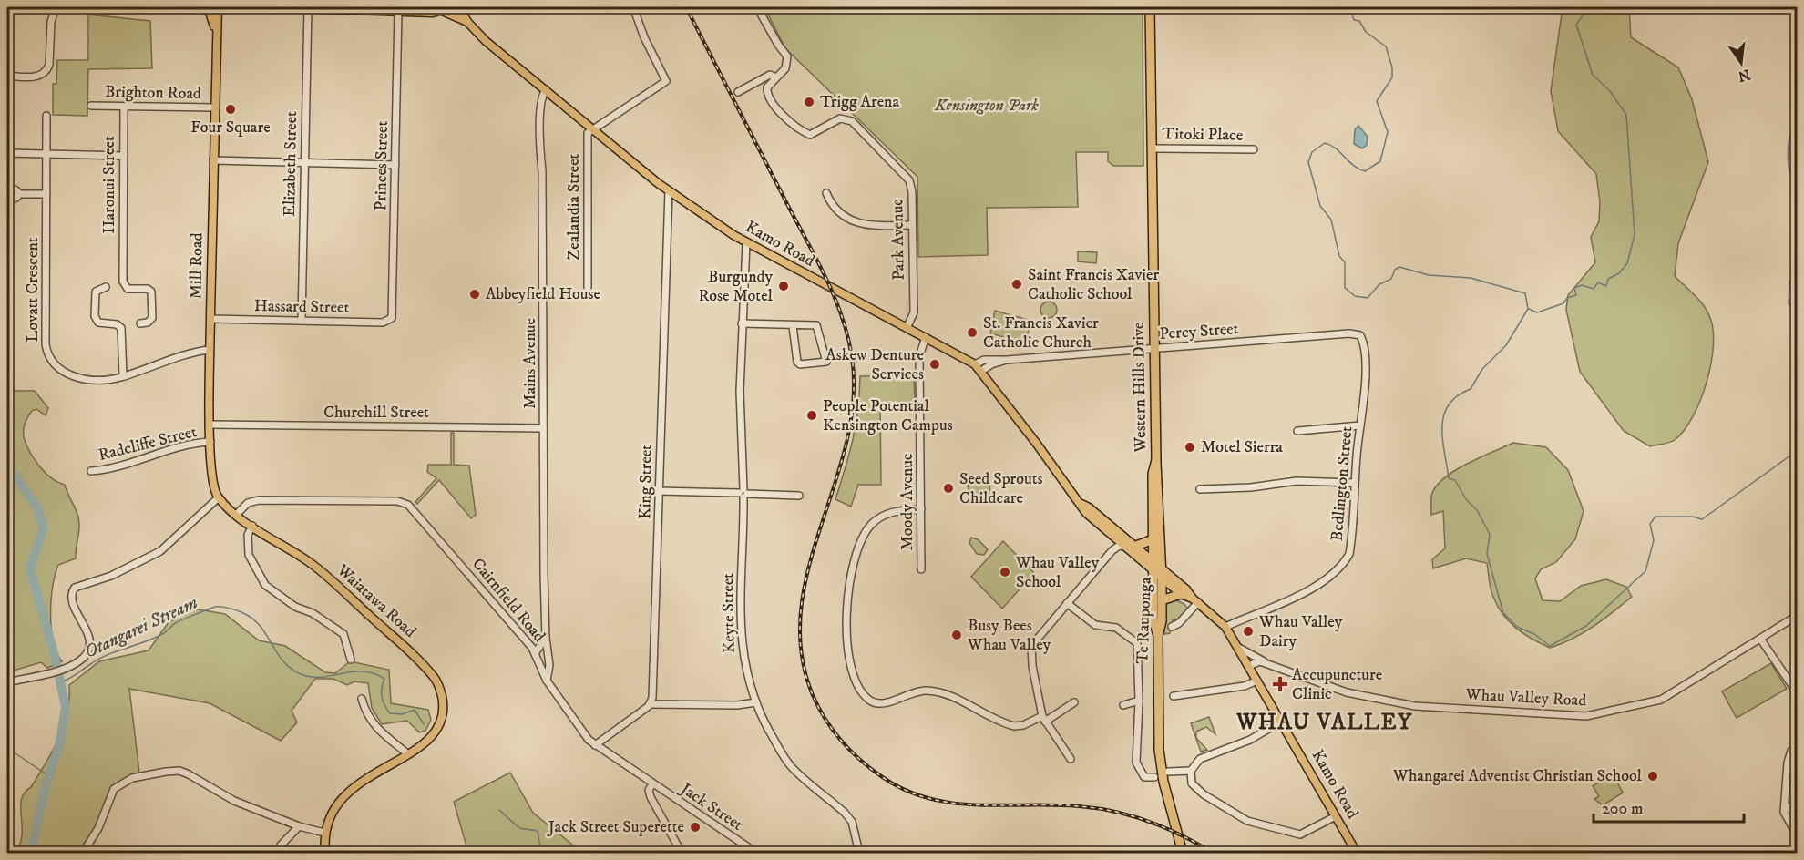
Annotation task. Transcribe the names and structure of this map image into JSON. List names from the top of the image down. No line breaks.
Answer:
{"streets":{"highway":["Western Hills Drive","Te Rauponga"],"main road":["Kamo Road","Mill Road","Waiatawa Road"],"street":["Brighton Road","Titoki Place","Elizabeth Street","Princes Street","Haronui Street","Zealandia Street","Park Avenue","Lovatt Crescent","Hassard Street","Percy Street","Mains Avenue","Churchill Street","Radcliffe Street","King Street","Bedlington Street","Moody Avenue","Cairnfield Road","Keyte Street","Whau Valley Road","Jack Street"]},"crossings":[["Brighton Road","Haronui Street"],["Brighton Road","Mill Road"],["Titoki Place","Western Hills Drive"],["Elizabeth Street","Hassard Street"],["Princes Street","Hassard Street"],["Zealandia Street","Kamo Road"],["Park Avenue","Kamo Road"],["Kamo Road","Percy Street"],["Kamo Road","Mains Avenue"],["Kamo Road","Western Hills Drive"],["Kamo Road","King Street"],["Kamo Road","Bedlington Street"],["Kamo Road","Moody Avenue"],["Kamo Road","Keyte Street"],["Kamo Road","Te Rauponga"],["Kamo Road","Whau Valley Road"],["Mill Road","Lovatt Crescent"],["Mill Road","Hassard Street"],["Mill Road","Churchill Street"],["Mill Road","Radcliffe Street"],["Mill Road","Waiatawa Road"],["Percy Street","Western Hills Drive"],["Percy Street","Bedlington Street"],["Mains Avenue","Churchill Street"],["Mains Avenue","Cairnfield Road"],["Western Hills Drive","Te Rauponga"],["Cairnfield Road","Waiatawa Road"],["Cairnfield Road","Jack Street"]],"districts":["WHAU VALLEY"],"water":["Otangarei Stream"],"parks":["Kensington Park"],"places":{"other":["Trigg Arena","Four Square","Saint Francis Xavier Catholic School","Burgundy Rose Motel","Abbeyfield House","St. Francis Xavier Catholic Church","Askew Denture Services","People Potential Kensington Campus","Motel Sierra","Seed Sprouts Childcare","Whau Valley School","Whau Valley Dairy","Busy Bees Whau Valley","Whangarei Adventist Christian School","Jack Street Superette"],"health":["Accupuncture Clinic"]},"scale_bar":"200 m","north":"bottom"}
